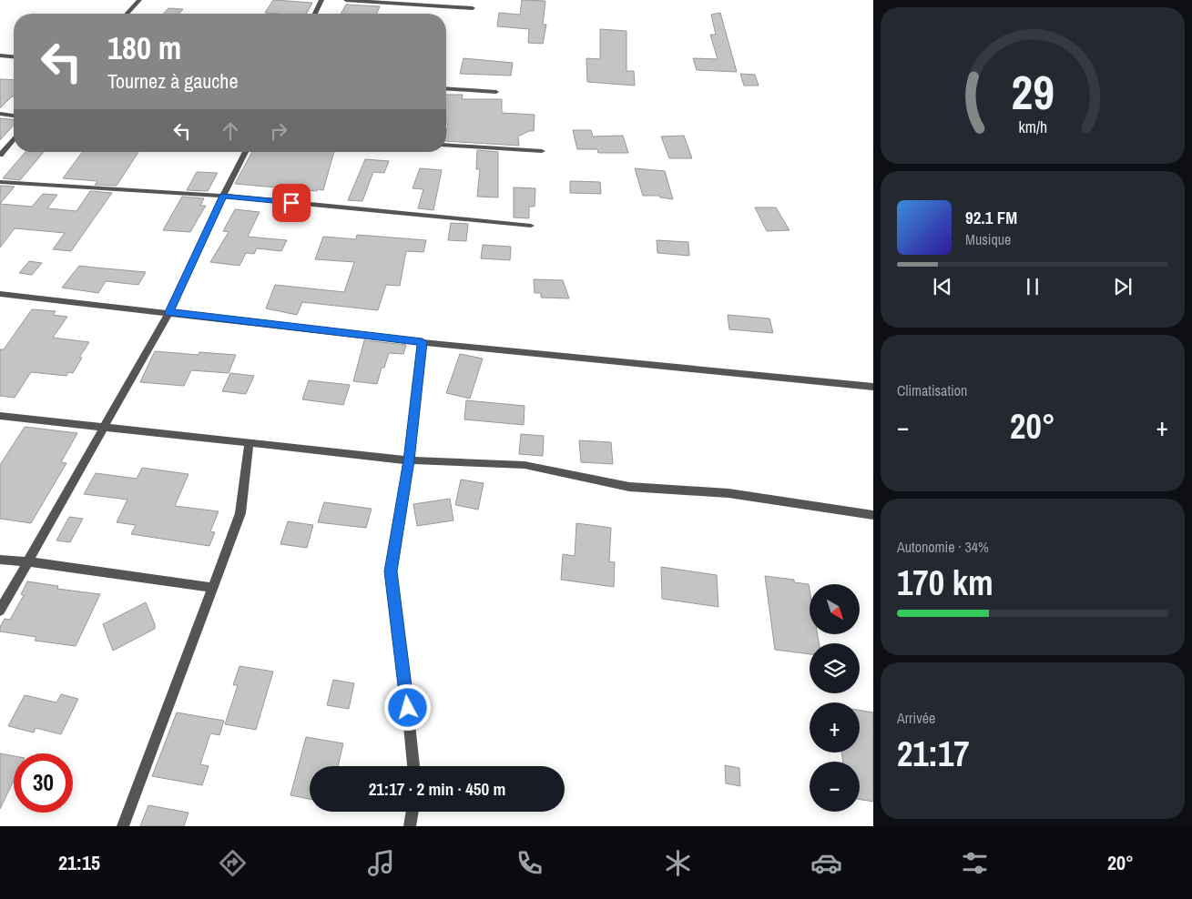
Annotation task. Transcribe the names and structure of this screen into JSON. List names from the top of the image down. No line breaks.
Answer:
{"north":"bottom right","page":{"turn":["180 m","Tournez à gauche"],"song":["92.1 FM","Musique"],"tile":["Climatisation",["Autonomie · 34%","170 km"],["Arrivée","21:17"]],"heat":["−","20°","+"],"map_buttons":["+","−"],"limit":"30","trip":"21:17 · 2 min · 450 m","tabs":["21:15","20°"],"gauge":["29","km/h"]}}
